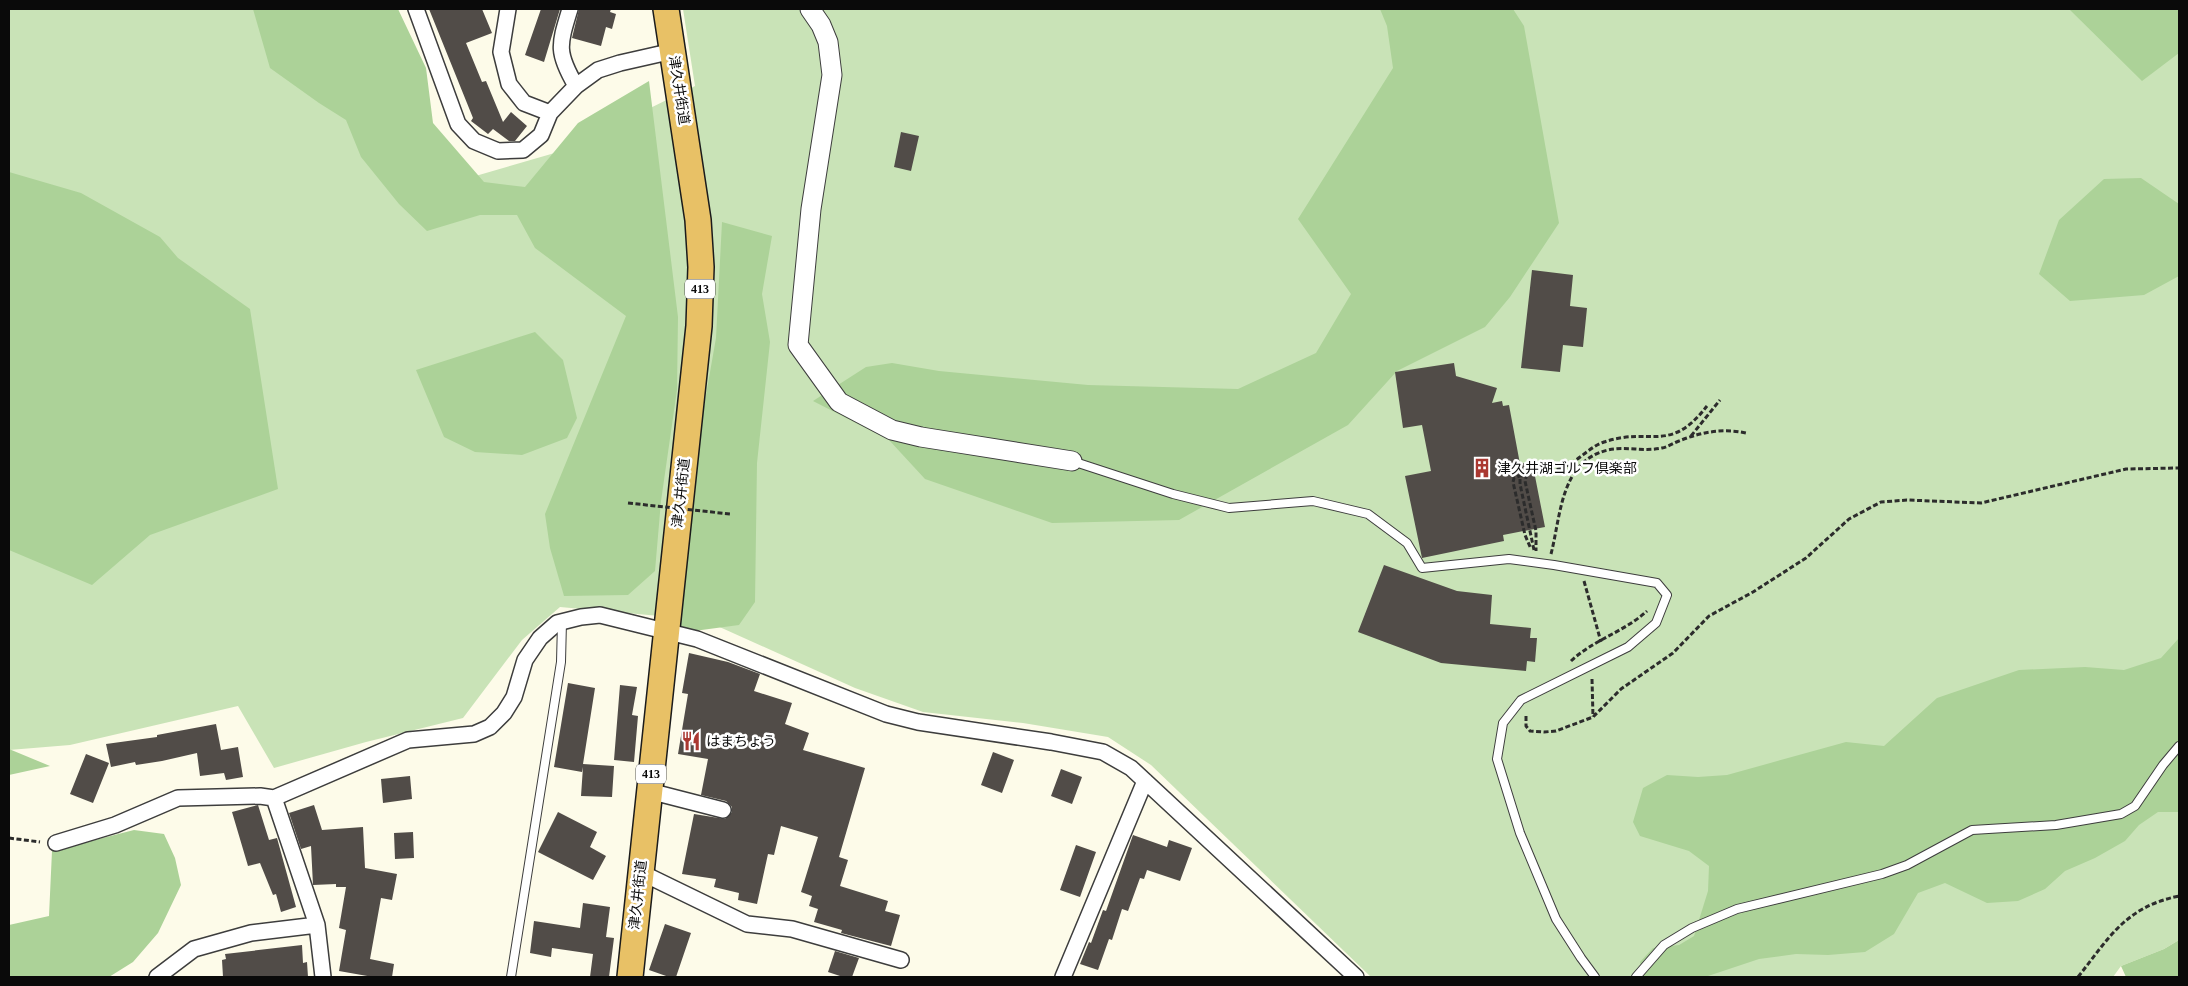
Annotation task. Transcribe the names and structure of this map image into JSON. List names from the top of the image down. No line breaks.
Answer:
{"streets":{"highway":["津久井街道","413"]},"places":{"building":["津久井湖ゴルフ倶楽部"],"restaurant":["はまちょう"]}}
